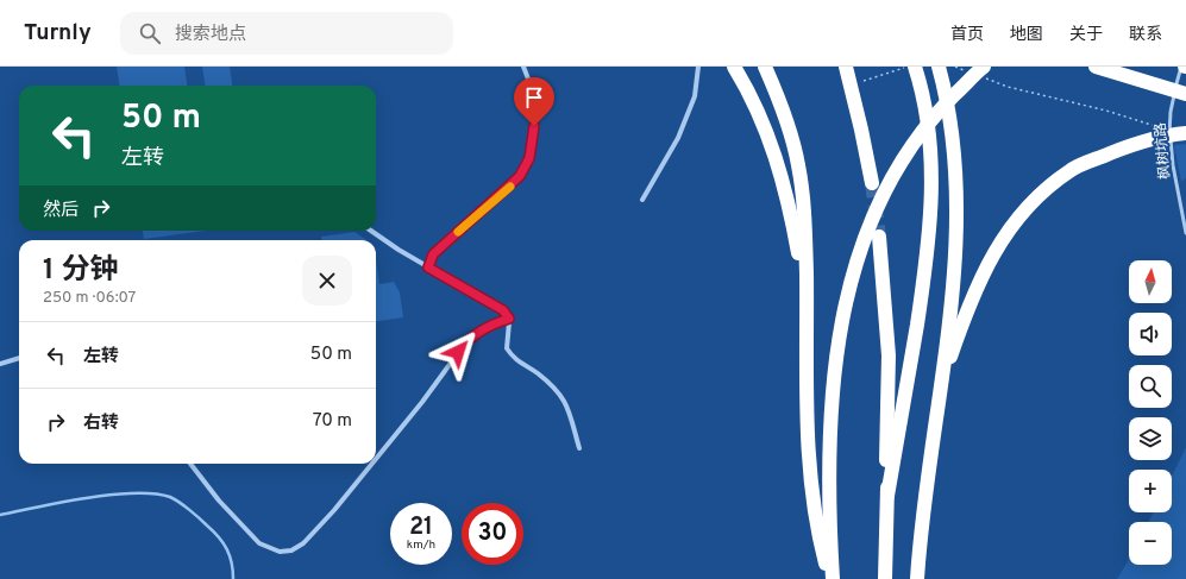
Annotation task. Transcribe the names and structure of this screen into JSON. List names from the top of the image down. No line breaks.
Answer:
{"streets":{"lane":["枫树坑路"]},"north":"top","page":{"header":"Turnly","search":"搜索地点","nav":["首页","地图","关于","联系"],"turn":["50 m","左转"],"then":"然后","heading":["1 分钟","250 m · 06:07"],"map_buttons":["+","−"],"list":[{"name":"左转","value":"50 m"},{"name":"右转","value":"70 m"}],"speed":"21 km/h","limit":"30"}}
